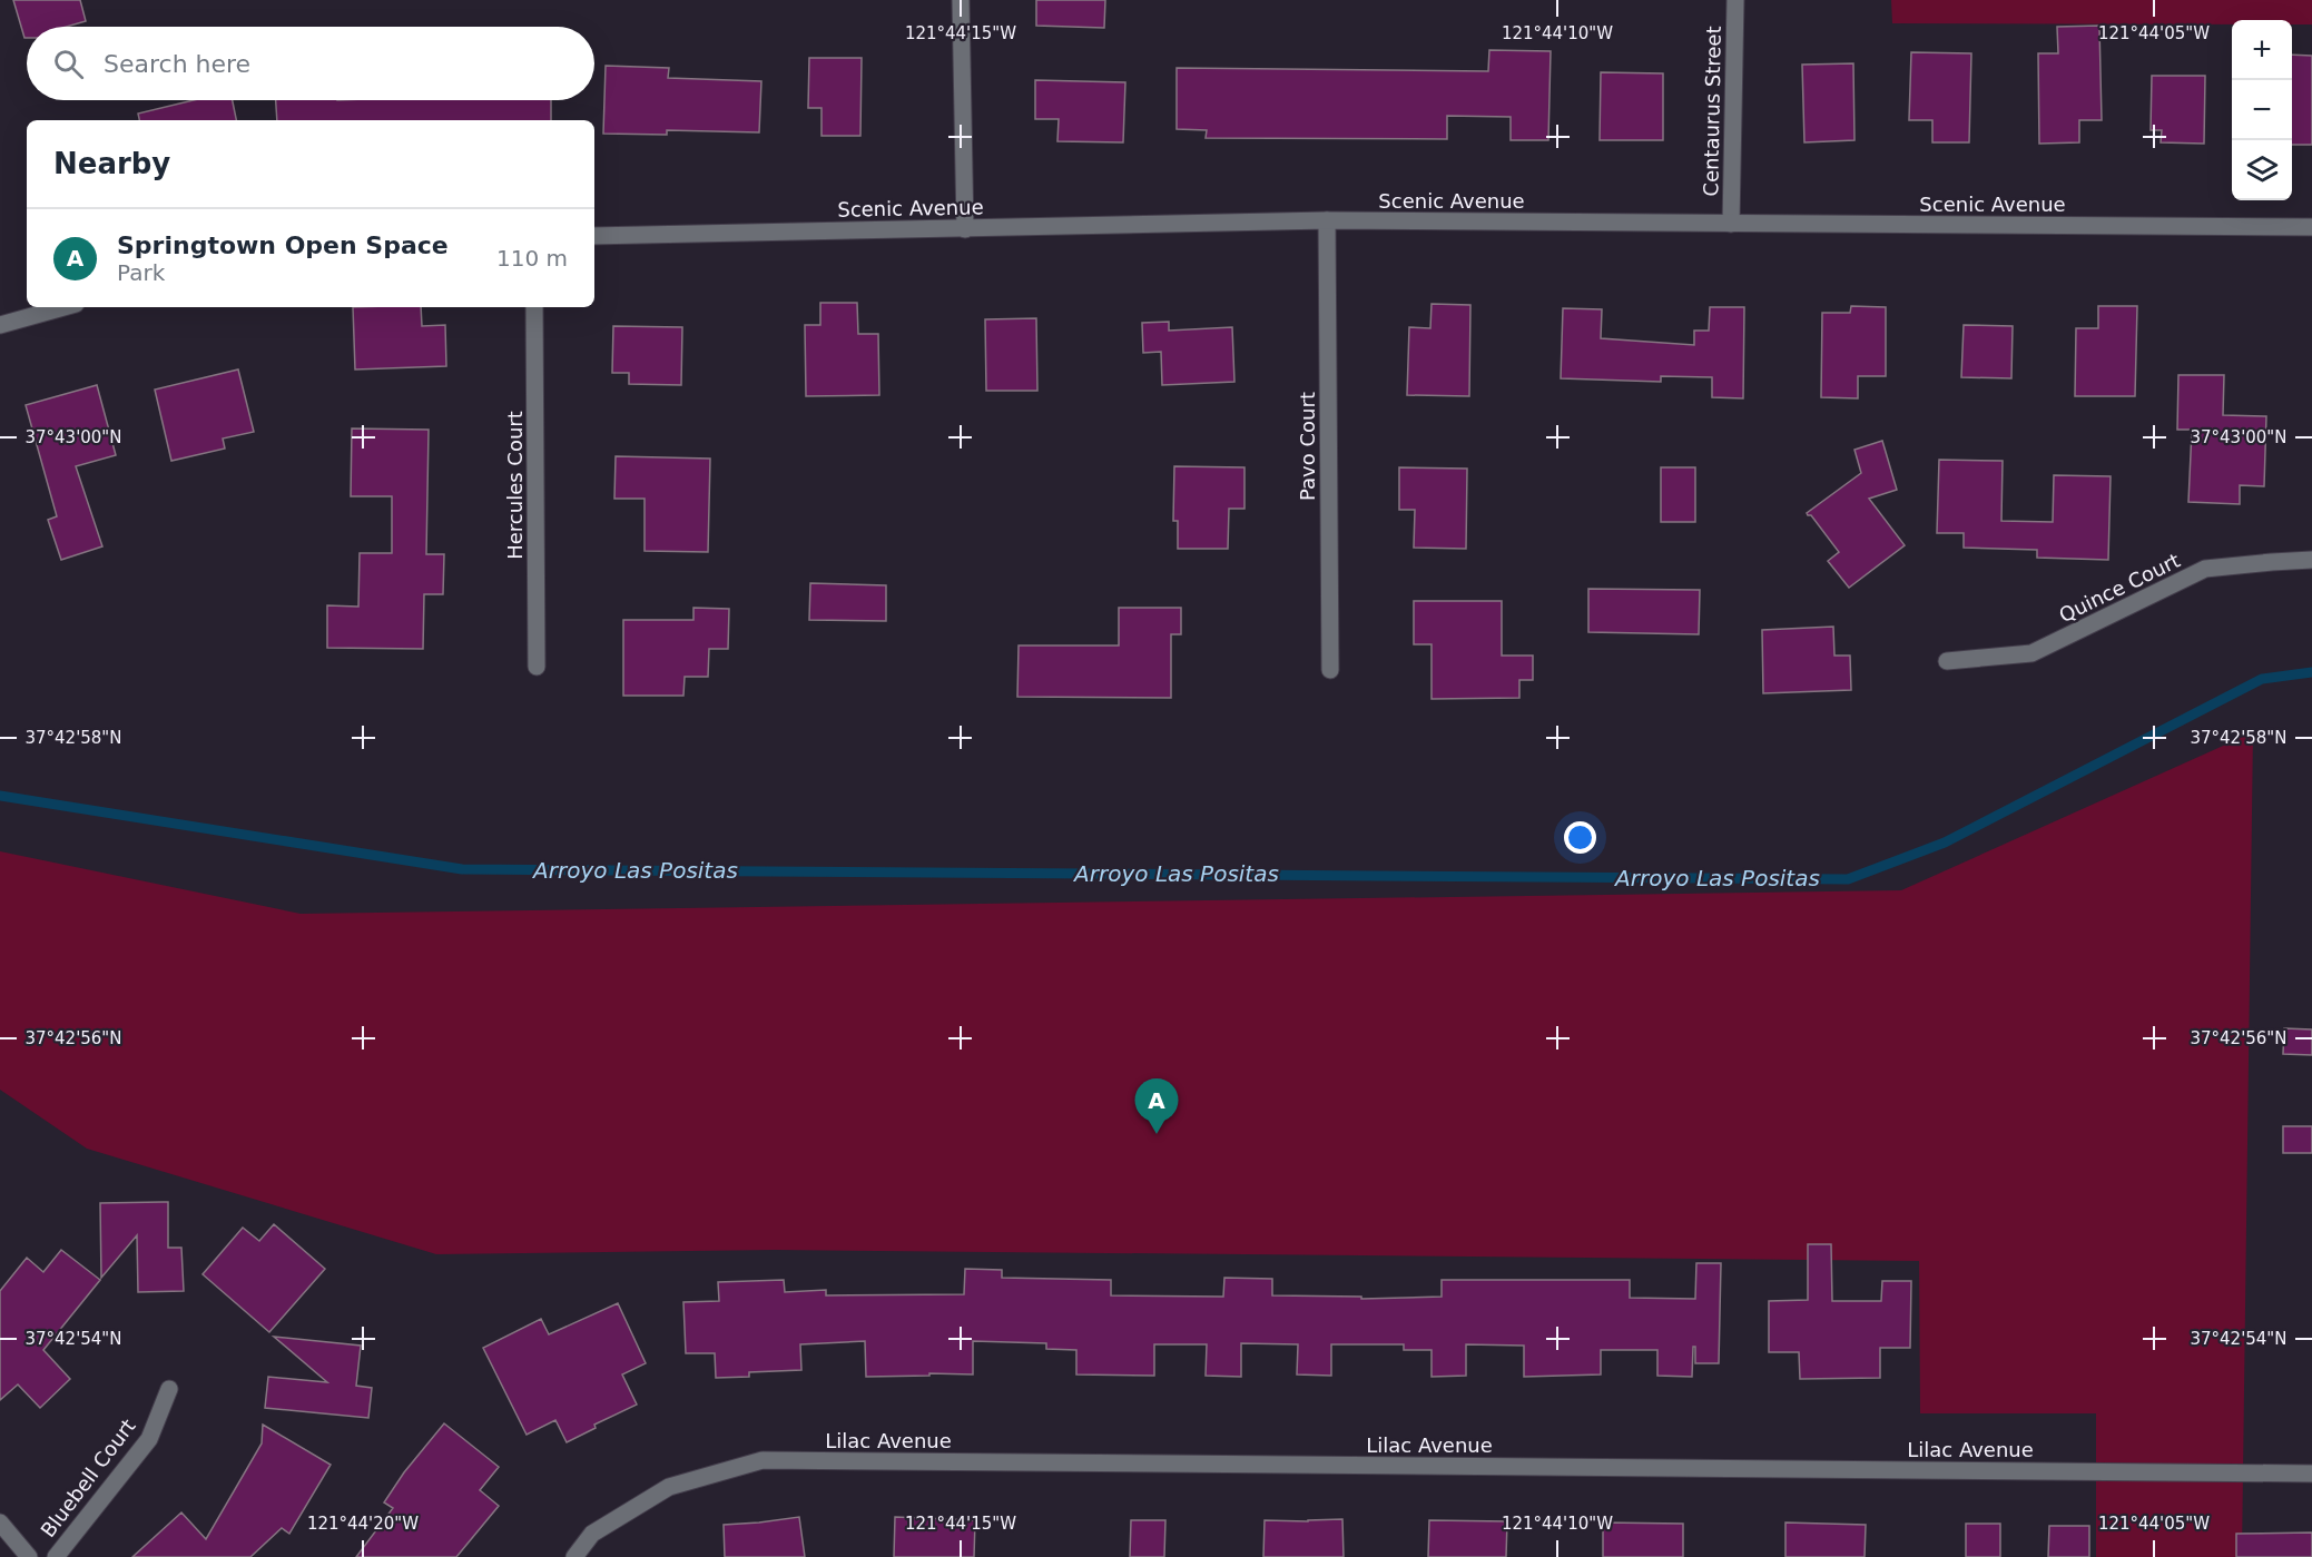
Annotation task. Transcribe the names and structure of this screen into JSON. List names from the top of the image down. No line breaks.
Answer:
{"streets":{"street":["Centaurus Street","Scenic Avenue","Pavo Court","Hercules Court","Quince Court","Lilac Avenue","Bluebell Court"]},"crossings":[["Centaurus Street","Scenic Avenue"],["Scenic Avenue","Pavo Court"]],"water":["Arroyo Las Positas"],"page":{"map_buttons":["+","−"],"search":"Search here","heading":"Nearby","list":[{"mark":"A","name":"Springtown Open Space","note":"Park","value":"110 m"}],"pins":"A"},"coordinates":["121°44'15\"W","121°44'10\"W","121°44'05\"W","37°43'00\"N","37°42'58\"N","37°42'56\"N","37°42'54\"N","121°44'20\"W"]}
